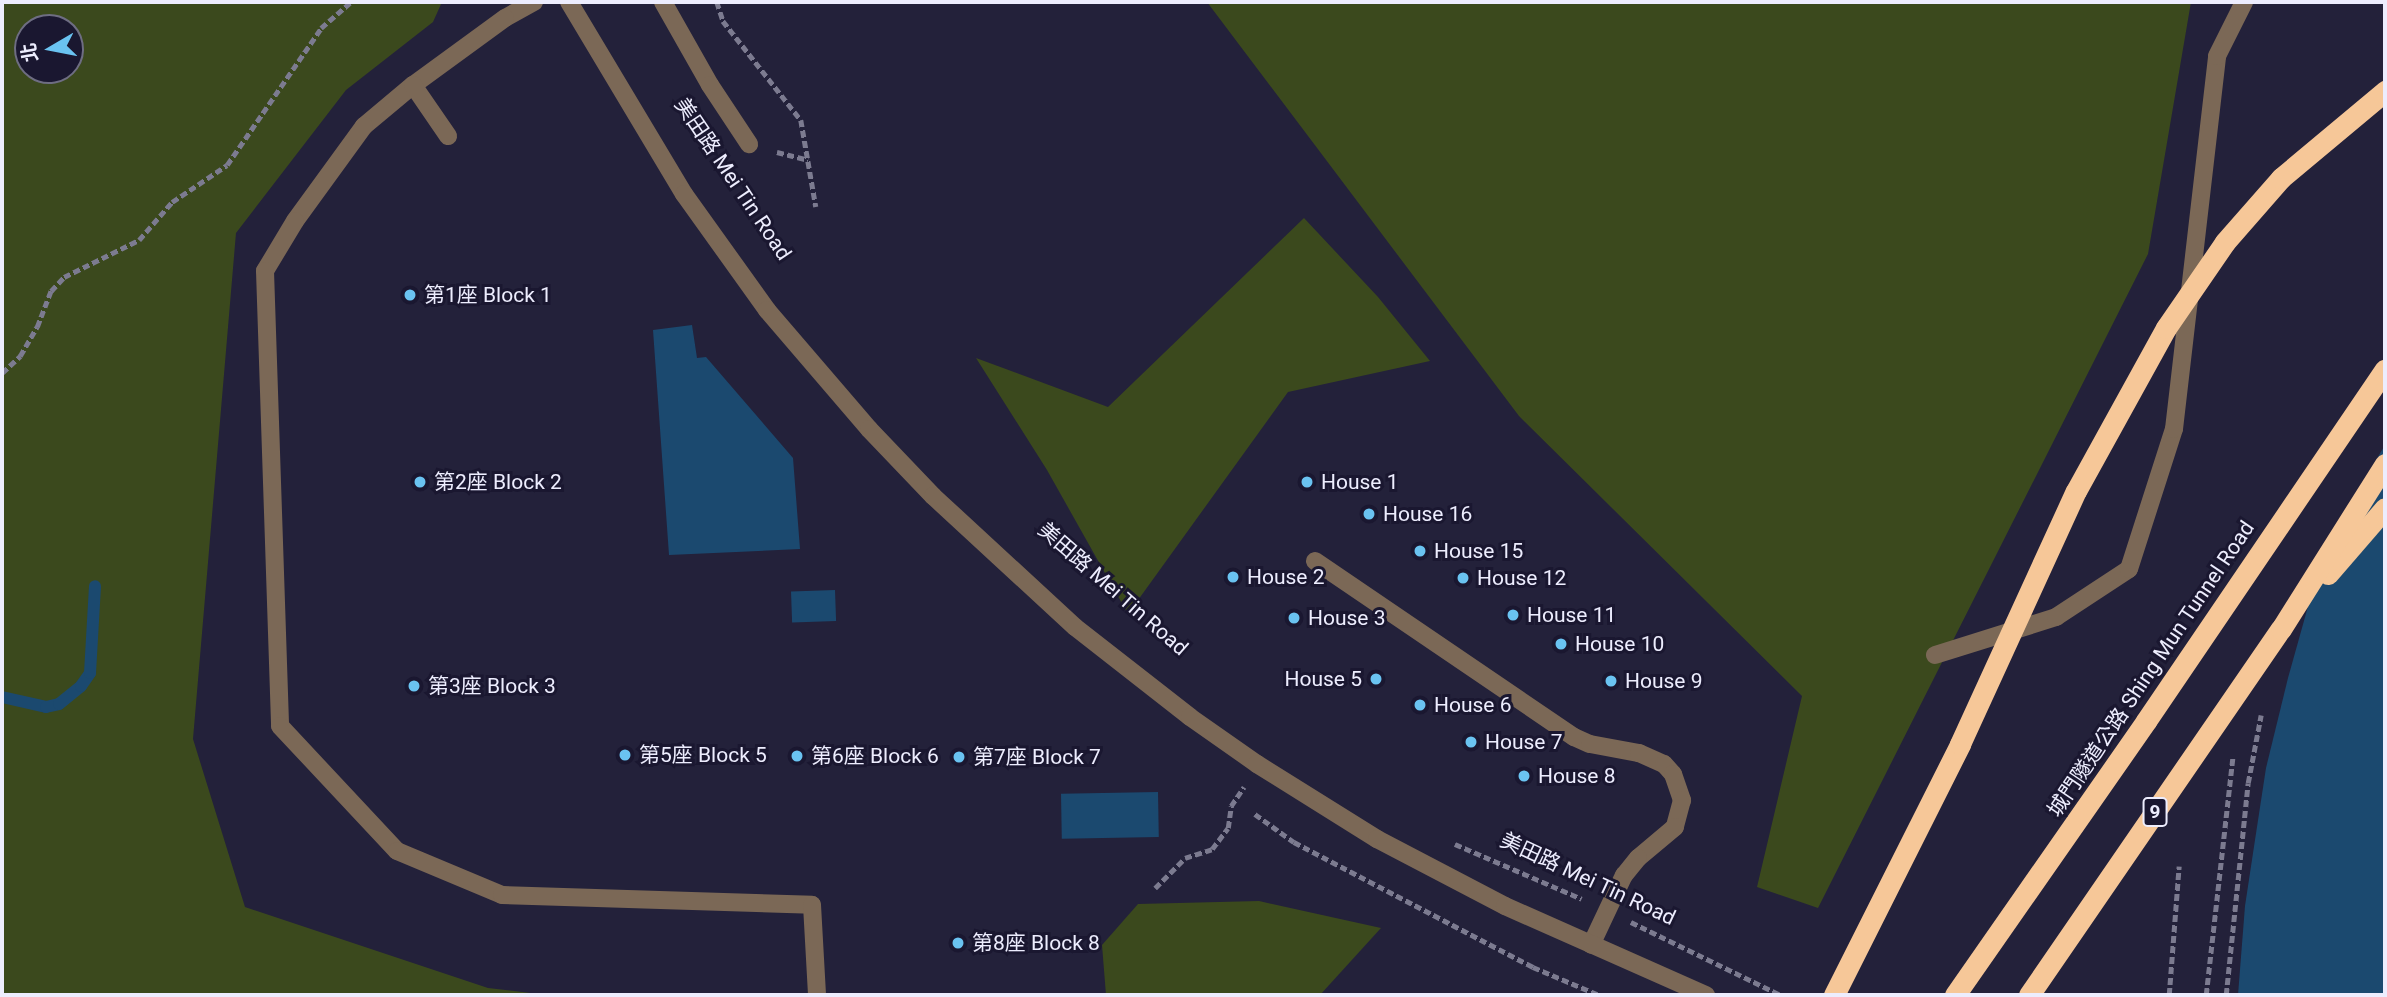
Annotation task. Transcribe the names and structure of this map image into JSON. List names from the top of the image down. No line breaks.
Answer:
{"streets":{"highway":["城門隧道公路 Shing Mun Tunnel Road","9"],"path":["美田路 Mei Tin Road"]},"places":["第1座 Block 1","第2座 Block 2","House 1","House 16","House 15","House 2","House 12","House 11","House 3","House 10","House 5","House 9","第3座 Block 3","House 6","House 7","第5座 Block 5","第6座 Block 6","第7座 Block 7","House 8","第8座 Block 8"],"north":"left"}
